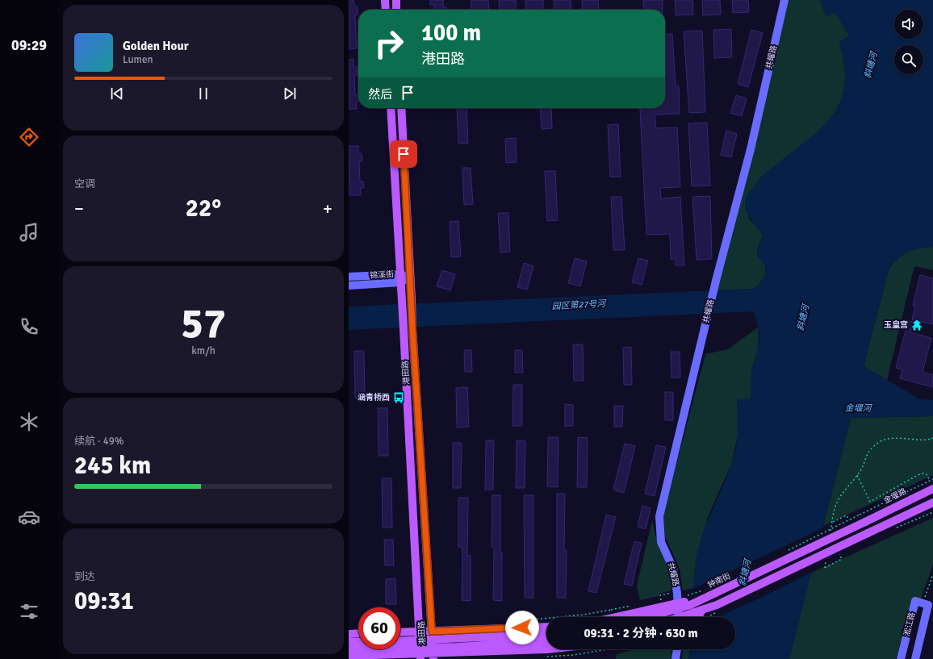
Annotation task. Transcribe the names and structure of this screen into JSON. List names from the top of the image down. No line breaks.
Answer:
{"streets":{"main road":["港田路","金堰路","钟南街"],"street":["共耀路","锦溪街","淞江路"]},"crossings":[["锦溪街","港田路"],["金堰路","钟南街"]],"water":["斜塘河","园区第27号河","金堰河"],"places":{"temple":["玉皇宫"],"bus stop":["涵青桥西"]},"page":{"tabs":"09:29","turn":["100 m","港田路"],"song":["Golden Hour","Lumen"],"then":"然后","tile":["空调",["57","km/h"],["续航 · 49%","245 km"],["到达","09:31"]],"heat":["−","22°","+"],"limit":"60","trip":"09:31 · 2 分钟 · 630 m"}}
